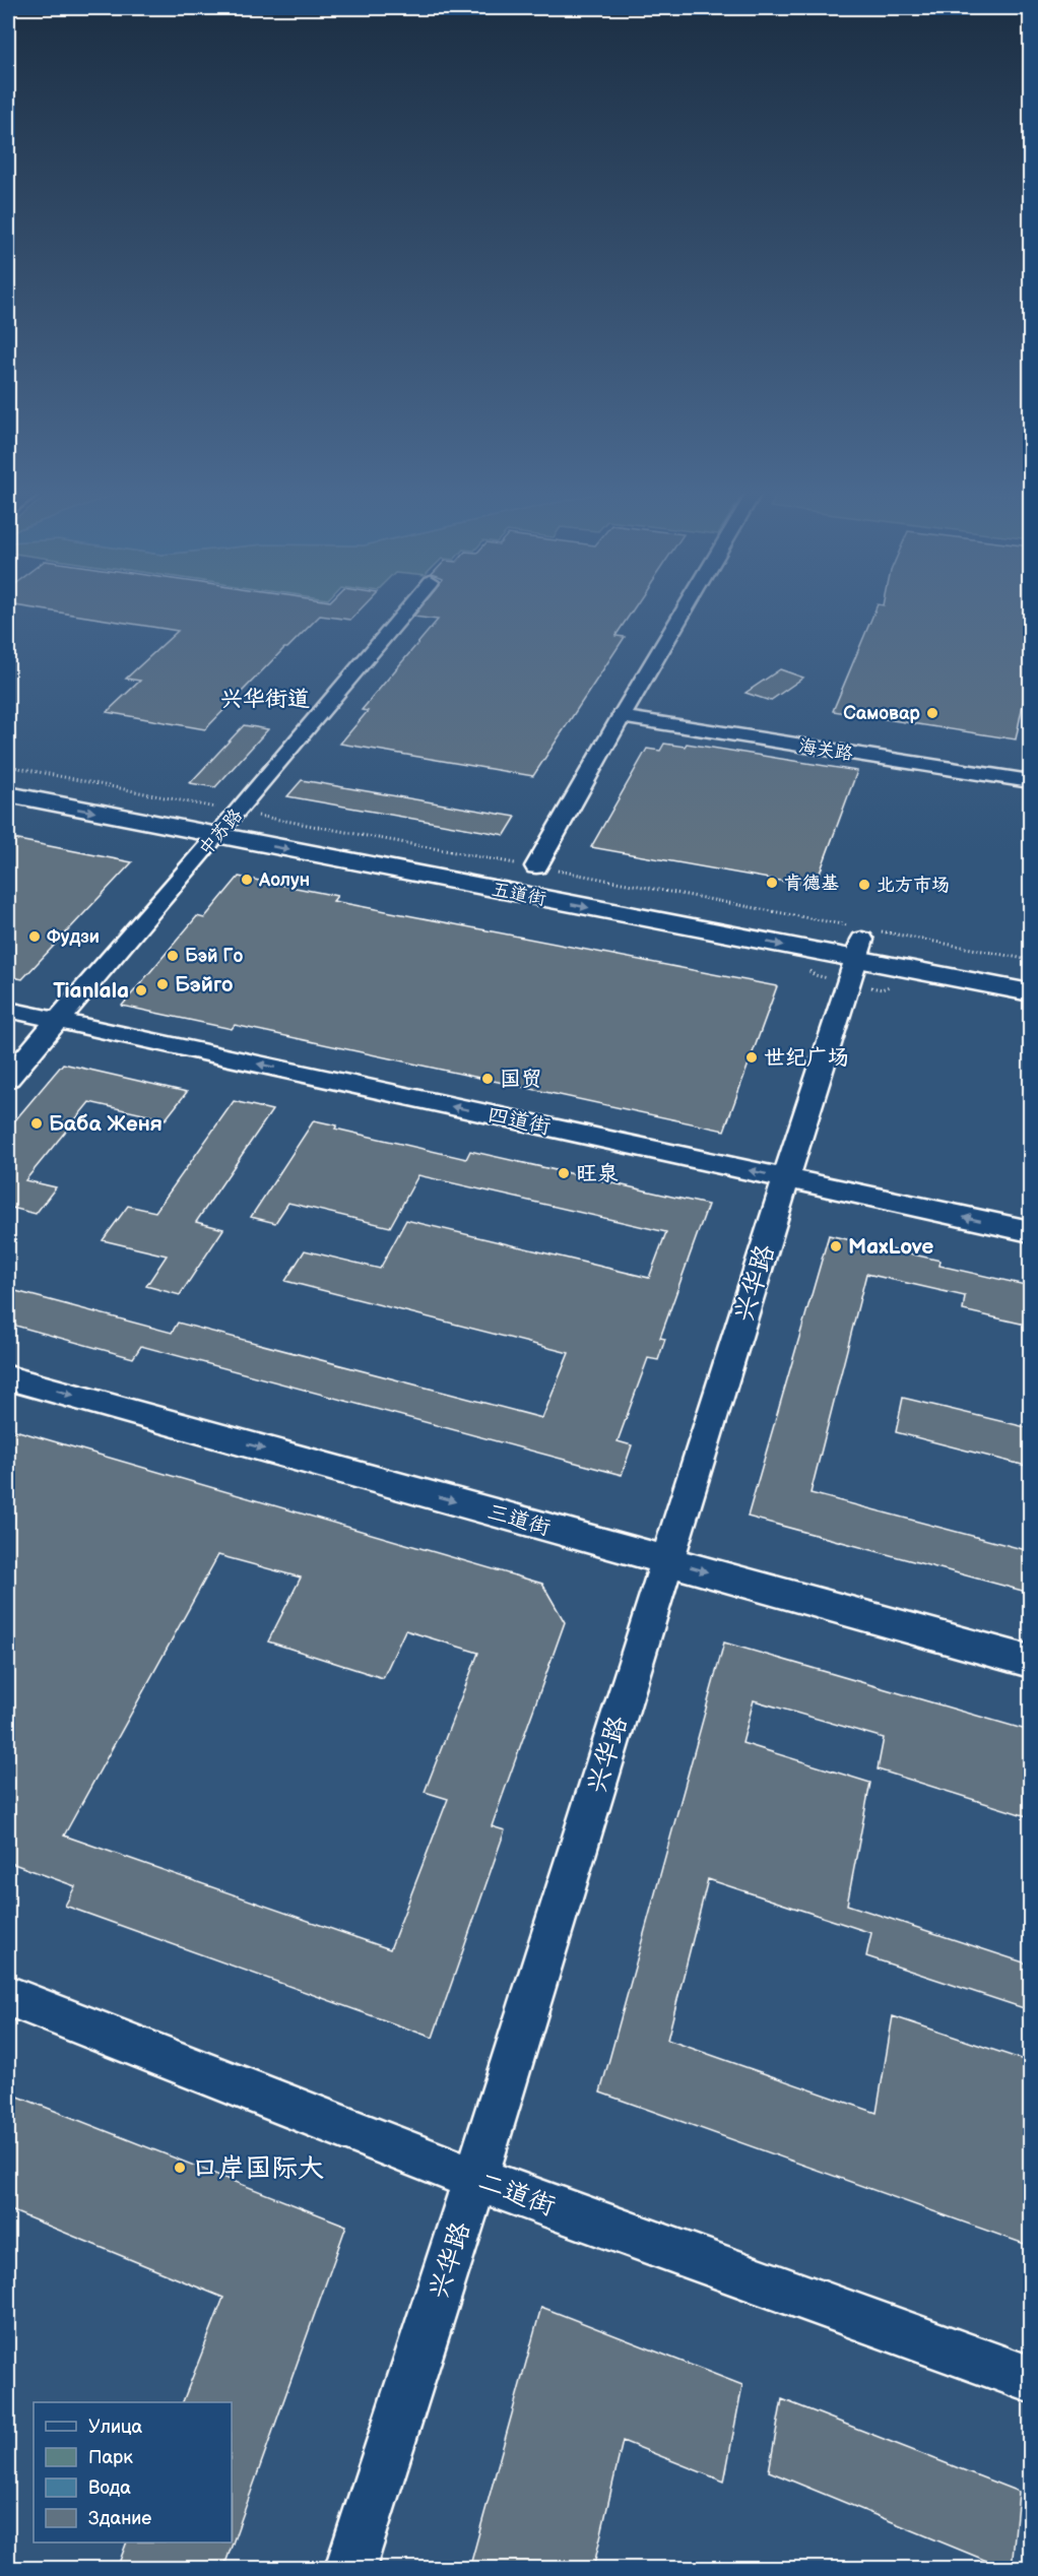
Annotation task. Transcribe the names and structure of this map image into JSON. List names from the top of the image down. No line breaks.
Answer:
{"streets":{"main road":["五道街"],"street":["海关路","中苏路","四道街","兴华路","三道街","二道街"]},"crossings":[["中苏路","五道街"],["中苏路","四道街"],["五道街","兴华路"],["四道街","兴华路"],["兴华路","三道街"],["兴华路","二道街"]],"one_way":["四道街","三道街"],"districts":["兴华街道"],"places":["Самовар","Аолун","肯德基","北方市场","Фудзи","Бэй Го","Бэйго","Tianlala","世纪广场","国贸","Баба Женя","旺泉","MaxLove","口岸国际大"],"legend":["Улица","Парк","Вода","Здание"]}
